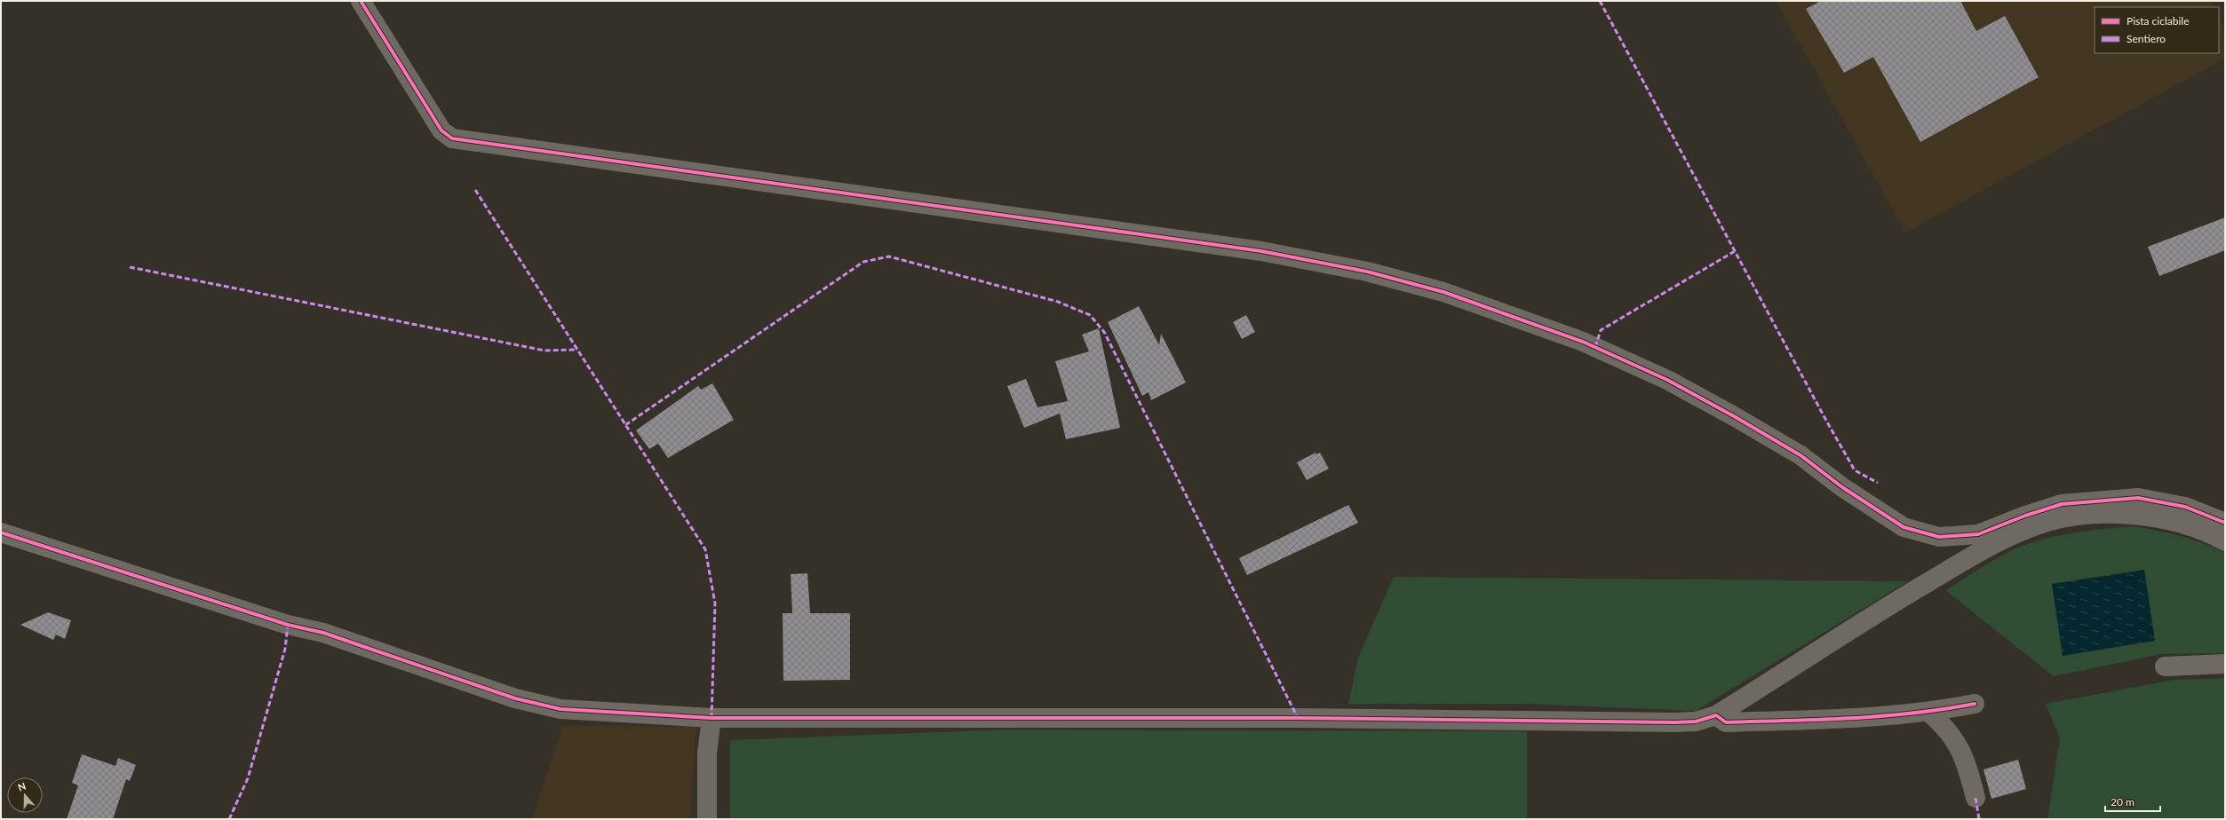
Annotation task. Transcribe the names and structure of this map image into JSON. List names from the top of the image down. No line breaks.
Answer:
{"legend":["Pista ciclabile","Sentiero"],"scale_bar":"20 m","north":"top"}
